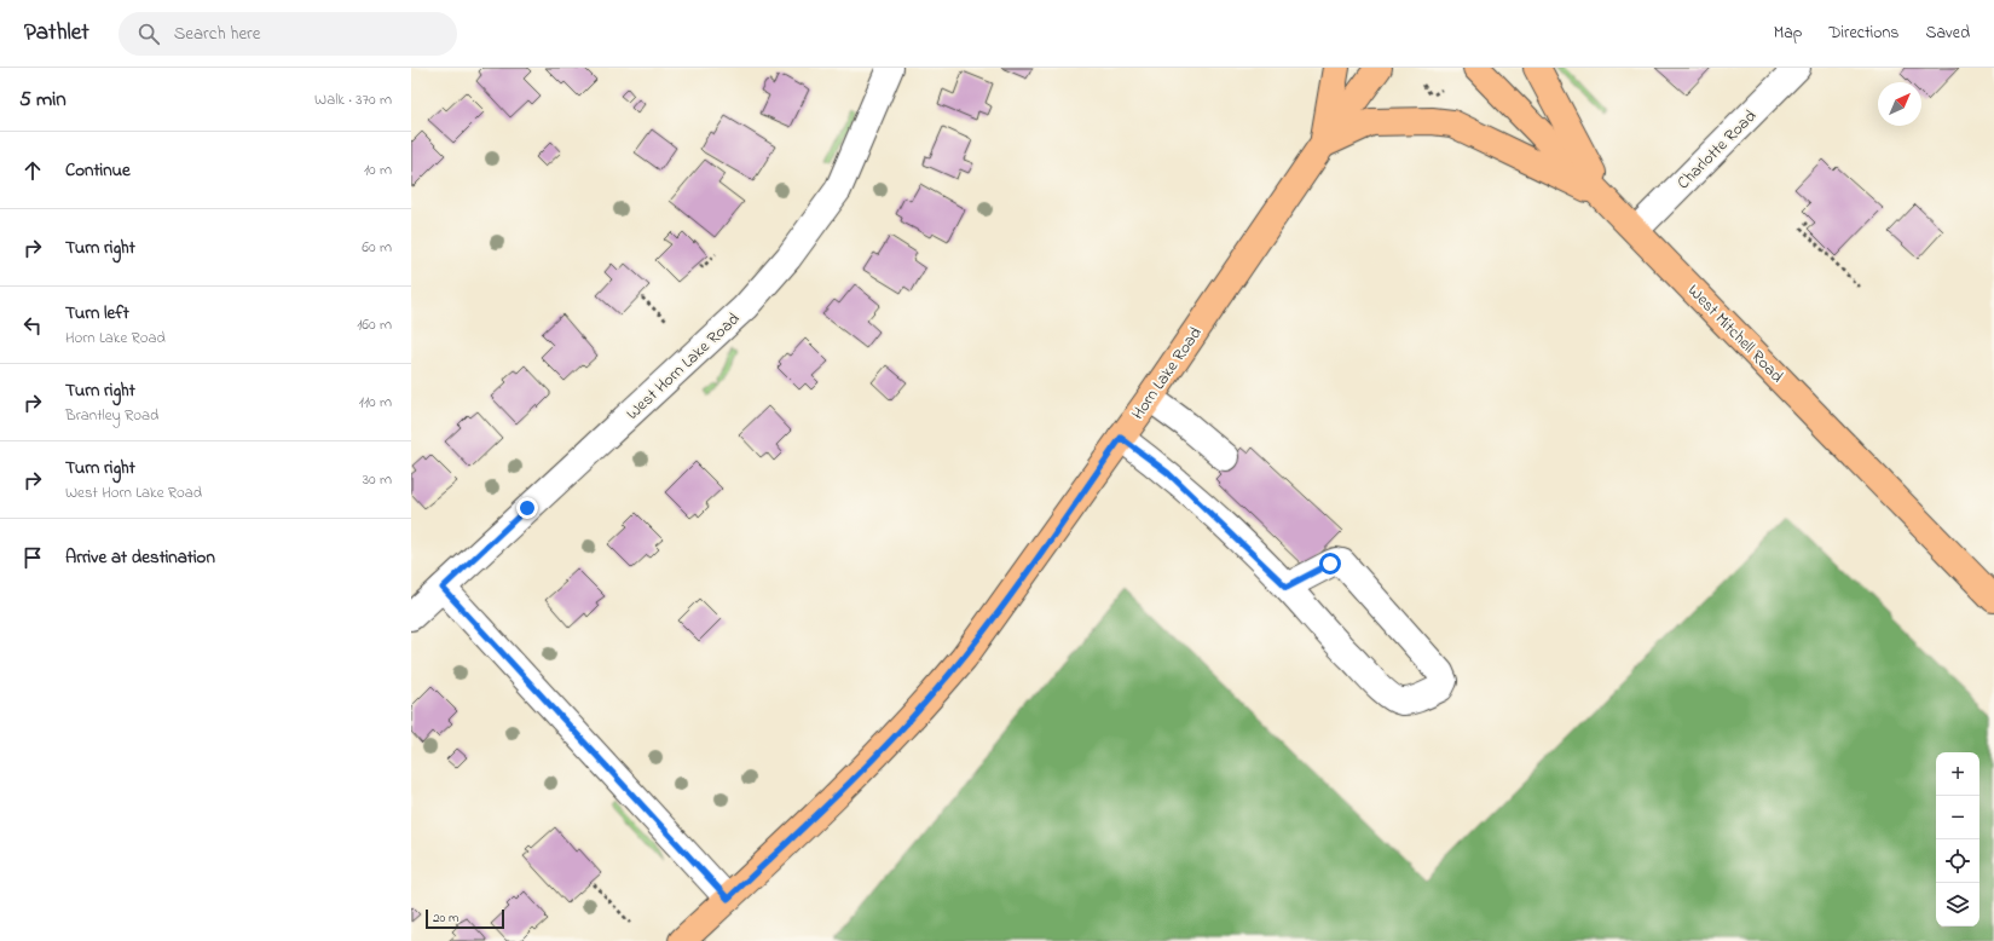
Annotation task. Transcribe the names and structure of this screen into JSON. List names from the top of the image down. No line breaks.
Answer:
{"streets":{"main road":["West Mitchell Road","Horn Lake Road"],"street":["Charlotte Road","West Horn Lake Road"]},"crossings":[["Charlotte Road","West Mitchell Road"]],"scale_bar":"20 m","north":"top right","page":{"header":"Pathlet","search":"Search here","nav":["Map","Directions","Saved"],"heading":["5 min","Walk · 370 m"],"list":[["Continue","10 m"],["Turn right","60 m"],["Turn left","Horn Lake Road","160 m"],["Turn right","Brantley Road","110 m"],["Turn right","West Horn Lake Road","30 m"],"Arrive at destination"],"map_buttons":["+","−"],"scale":"20 m"}}
